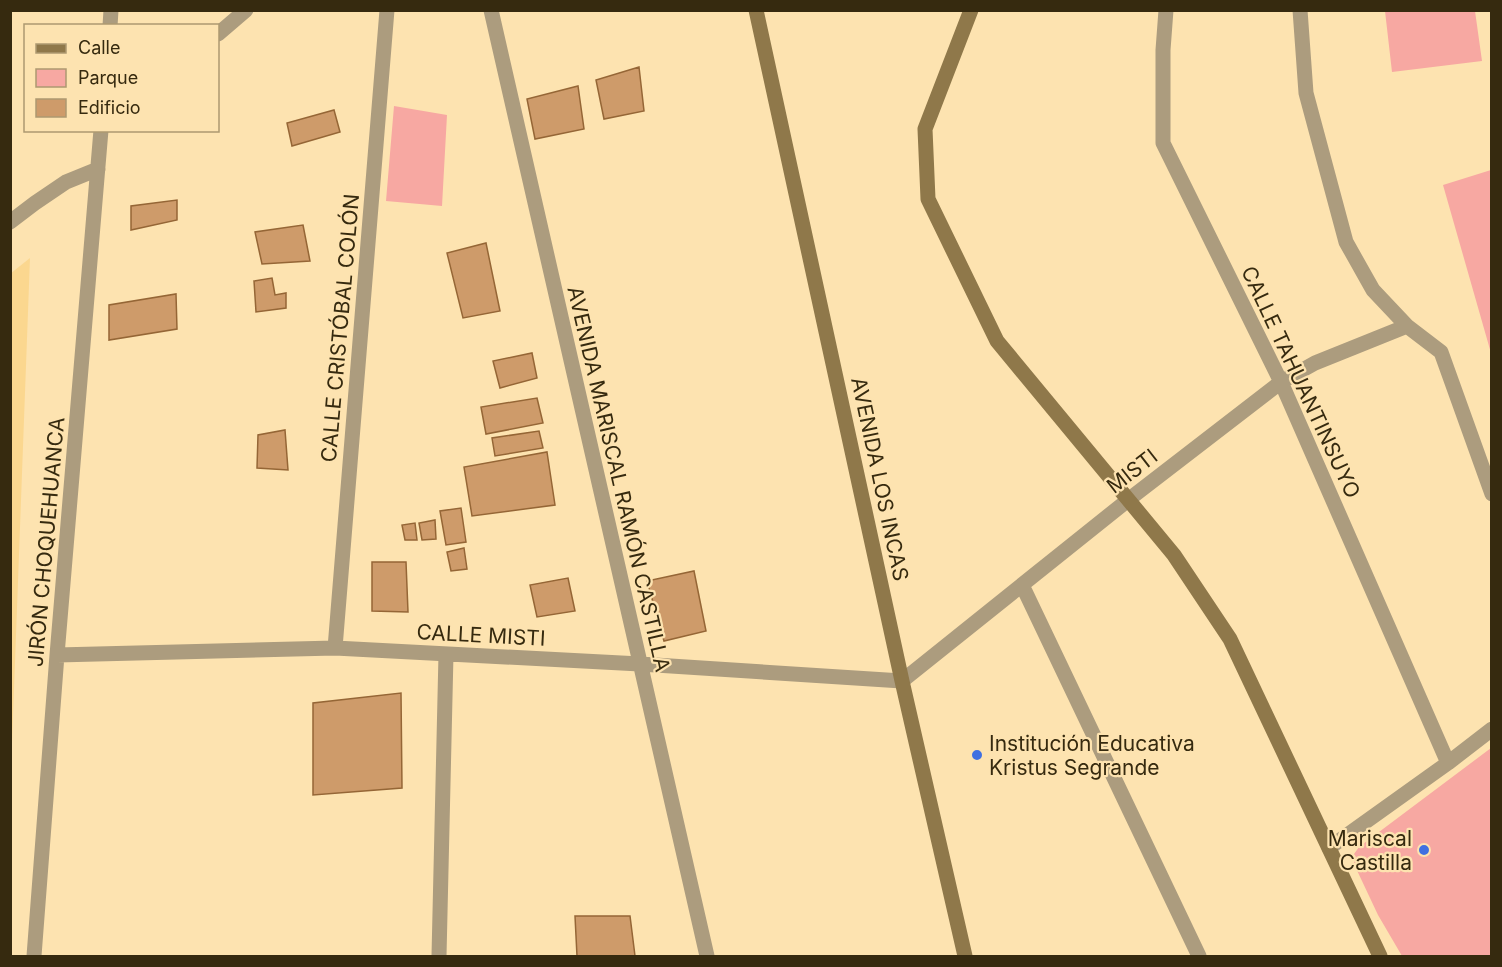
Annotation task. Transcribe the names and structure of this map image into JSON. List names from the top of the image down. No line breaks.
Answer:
{"streets":{"street":["CALLE CRISTÓBAL COLÓN","CALLE TAHUANTINSUYO","MISTI","AVENIDA MARISCAL RAMÓN CASTILLA","AVENIDA LOS INCAS","JIRÓN CHOQUEHUANCA","CALLE MISTI"]},"crossings":[["CALLE CRISTÓBAL COLÓN","CALLE MISTI"],["CALLE TAHUANTINSUYO","MISTI"],["MISTI","AVENIDA LOS INCAS"],["MISTI","CALLE MISTI"],["AVENIDA MARISCAL RAMÓN CASTILLA","CALLE MISTI"],["AVENIDA LOS INCAS","CALLE MISTI"],["JIRÓN CHOQUEHUANCA","CALLE MISTI"]],"places":["Institución Educativa Kristus Segrande","Mariscal Castilla"],"legend":["Calle","Parque","Edificio"]}
